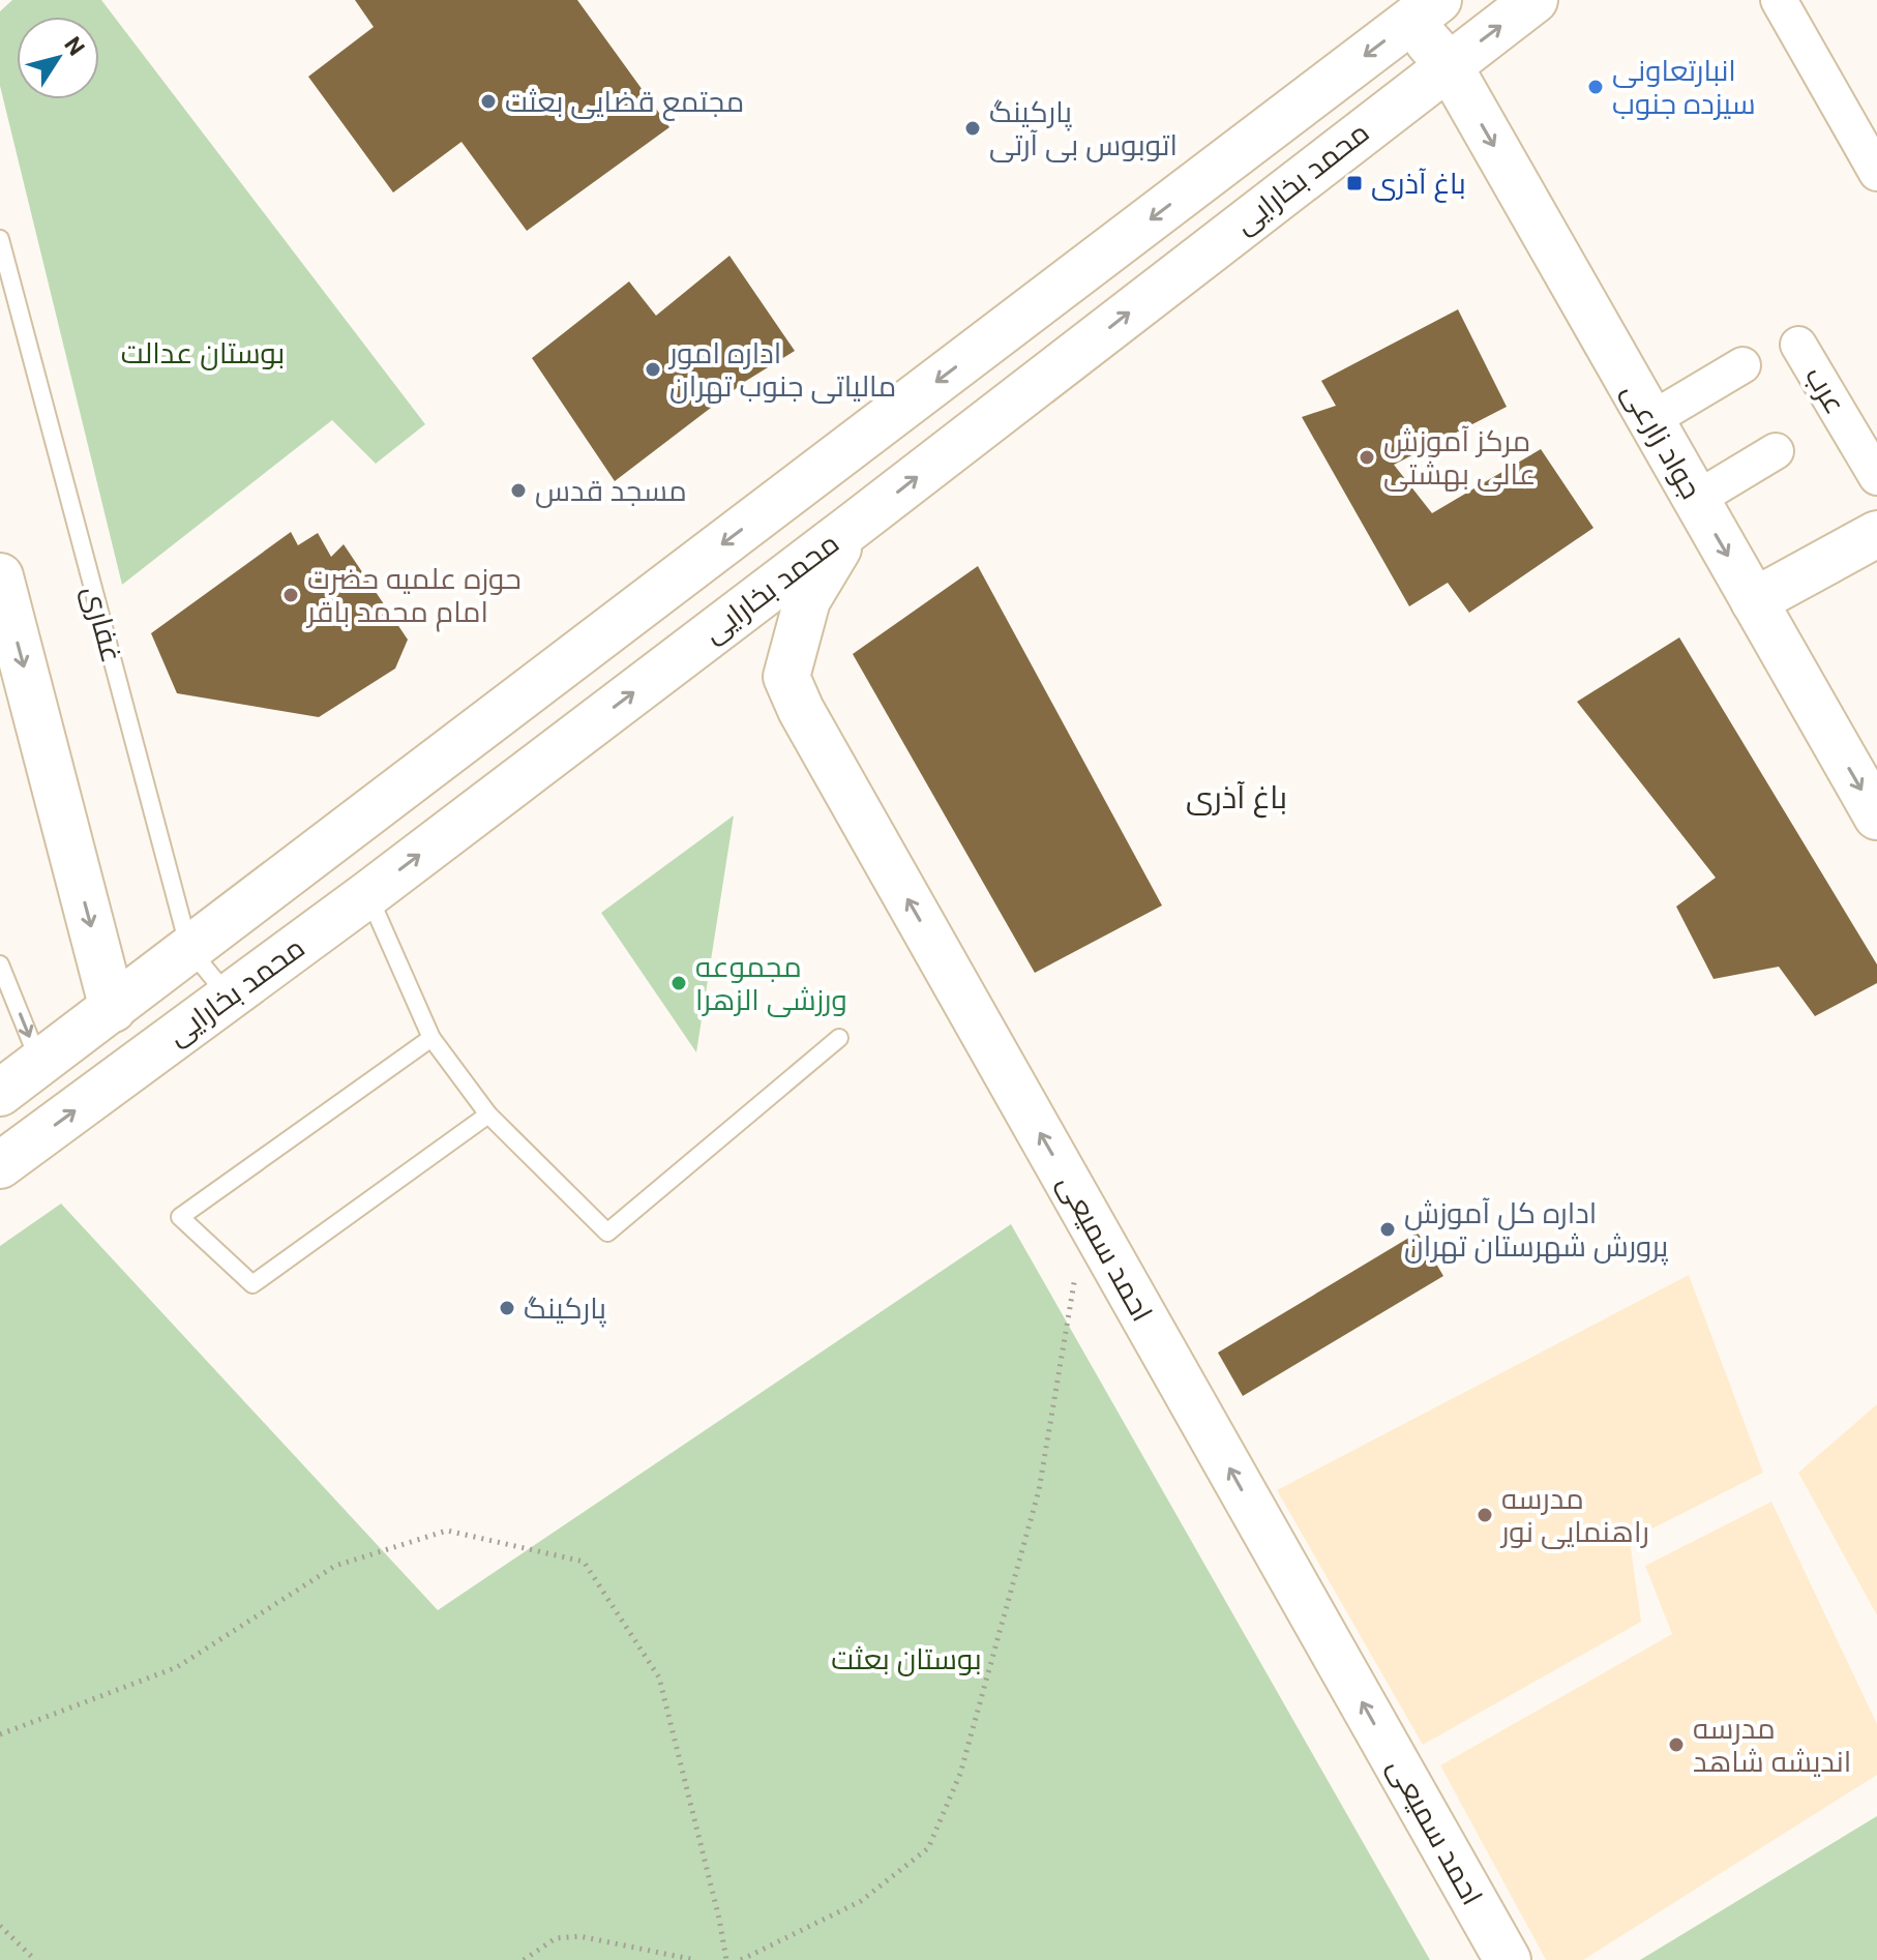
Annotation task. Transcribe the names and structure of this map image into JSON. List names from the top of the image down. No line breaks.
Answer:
{"streets":{"main road":["محمد بخارایی","جواد زارعی","احمد سمیعی"],"street":["عرب"],"lane":["غفاری"]},"crossings":[["محمد بخارایی","جواد زارعی"],["محمد بخارایی","غفاری"],["محمد بخارایی","احمد سمیعی"]],"one_way":["جواد زارعی","احمد سمیعی"],"districts":["باغ آذری"],"parks":["بوستان عدالت","بوستان بعثت"],"places":{"other":["انبارتعاونی سیزده جنوب","مجتمع قضایی بعثت","پارکینگ اتوبوس بی آرتی","اداره امور مالیاتی جنوب تهران","مرکز آموزش عالی بهشتی","مسجد قدس","حوزه علمیه حضرت امام محمد باقر","مجموعه ورزشی الزهرا","اداره کل آموزش پرورش شهرستان تهران","پارکینگ","مدرسه راهنمایی نور","مدرسه اندیشه شاهد"],"transit":["باغ آذری"]},"north":"top right"}
